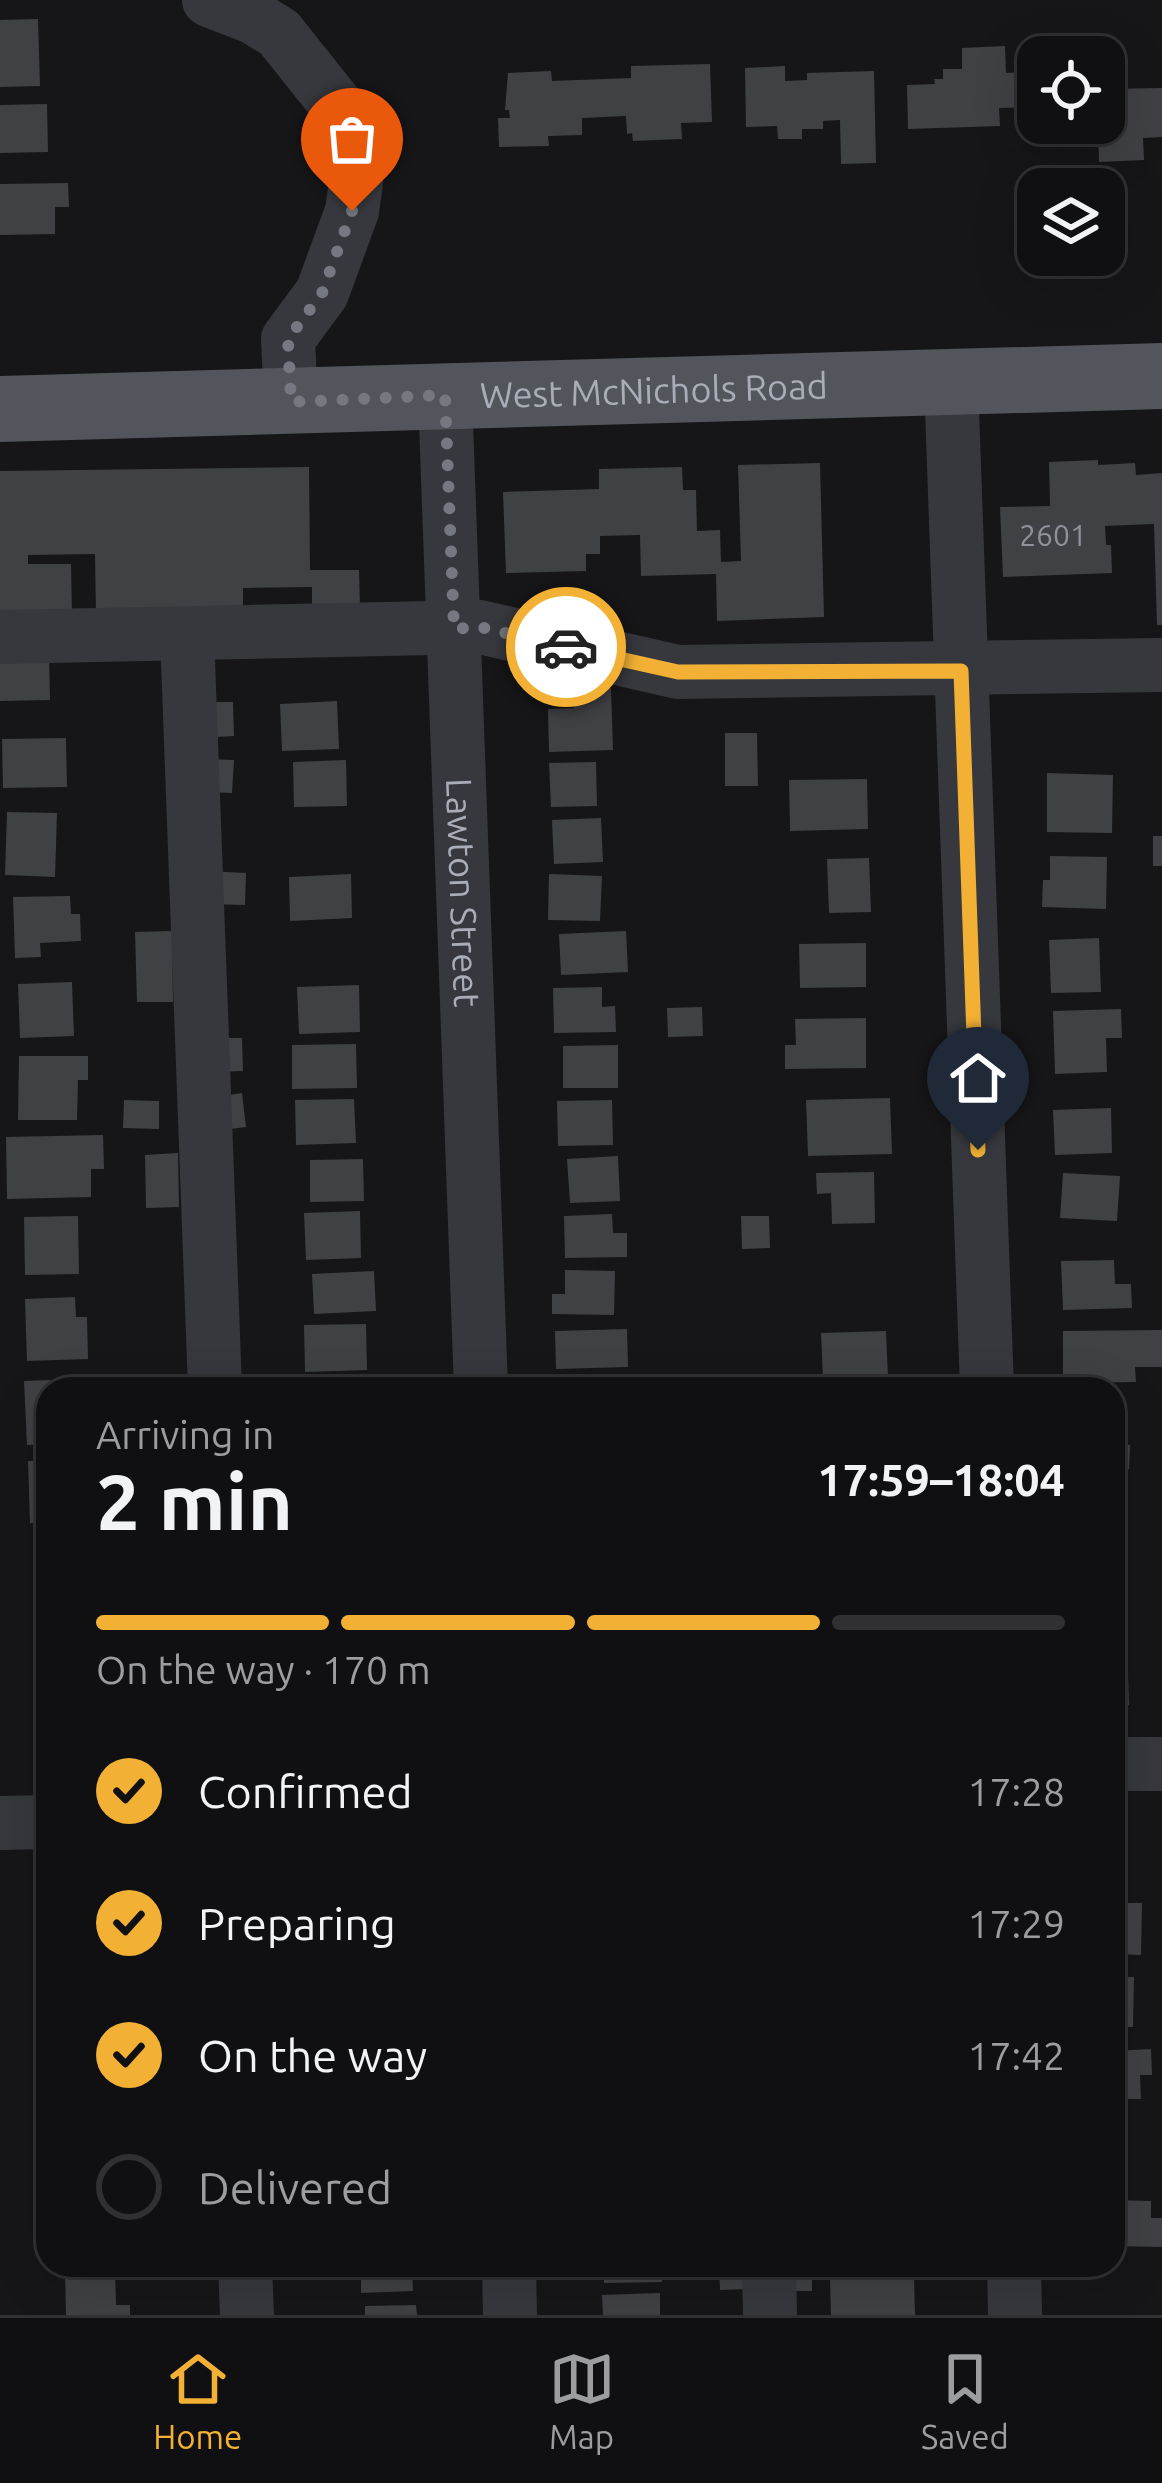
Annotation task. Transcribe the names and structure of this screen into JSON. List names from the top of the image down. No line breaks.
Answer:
{"streets":{"main road":["West McNichols Road"],"street":["Lawton Street"]},"crossings":[["West McNichols Road","Lawton Street"]],"house_numbers":["2601"],"page":{"heading":["2 min","Arriving in","17:59–18:04"],"bar":"On the way · 170 m","list":[["Confirmed","17:28"],["Preparing","17:29"],["On the way","17:42"],"Delivered"],"tabs":["Home","Map","Saved"]}}
